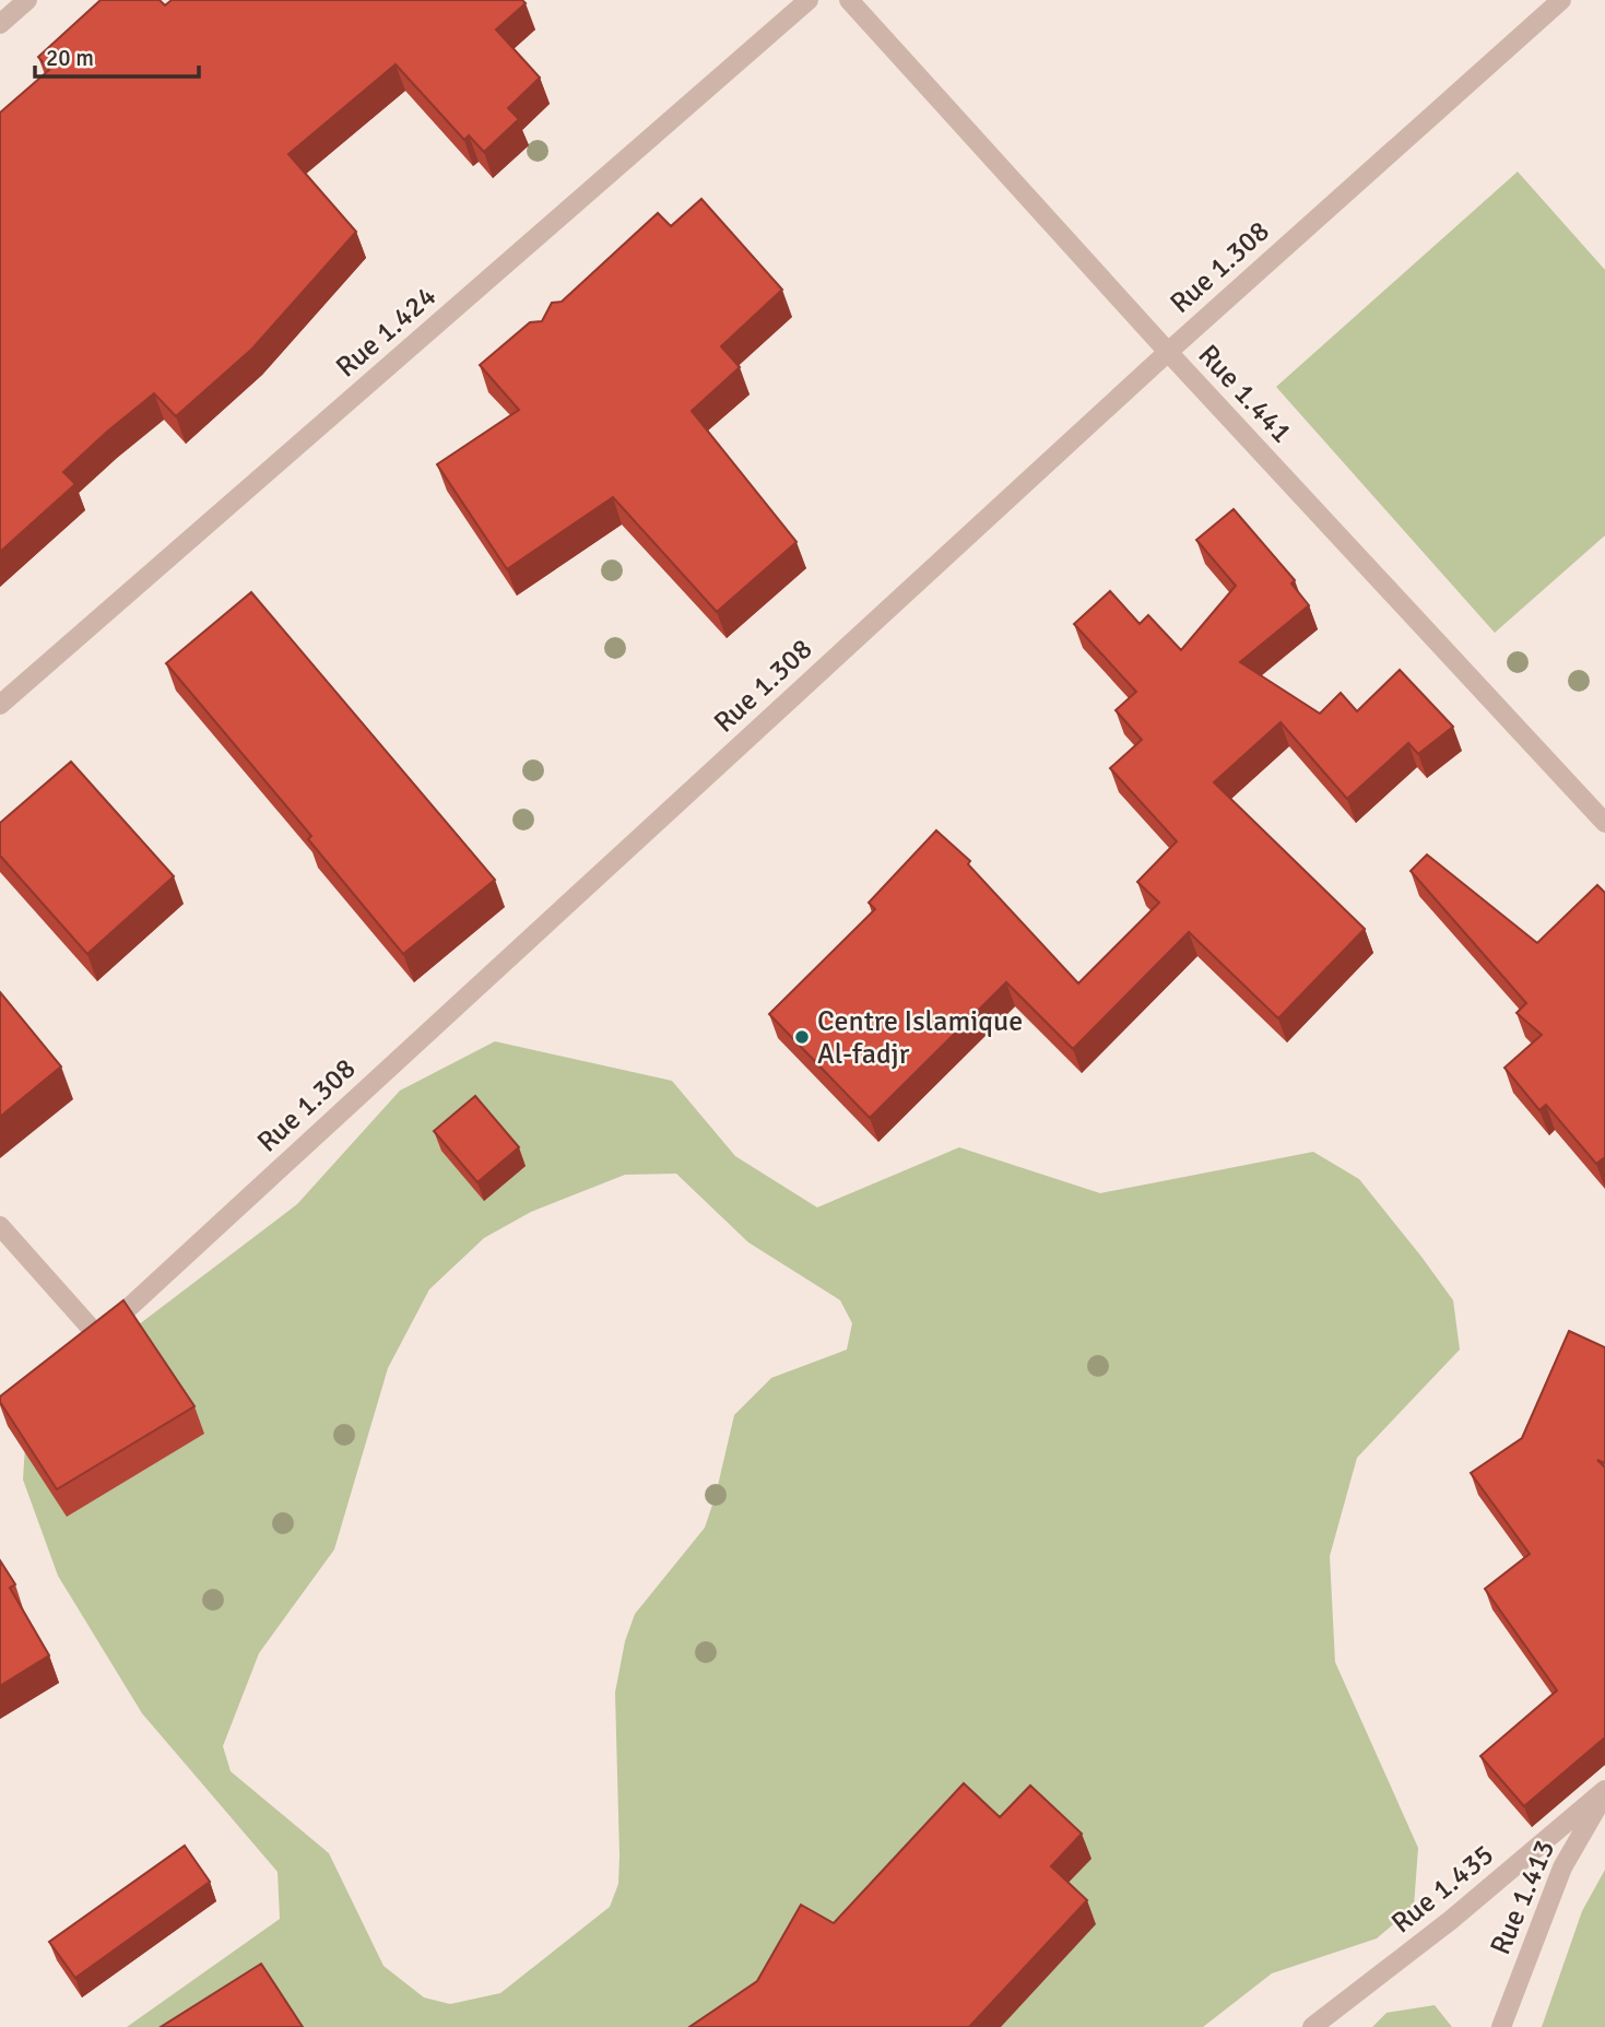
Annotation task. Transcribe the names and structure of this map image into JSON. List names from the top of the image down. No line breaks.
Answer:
{"streets":{"street":["Rue 1.308","Rue 1.424","Rue 1.441","Rue 1.435","Rue 1.413"]},"crossings":[["Rue 1.308","Rue 1.441"],["Rue 1.435","Rue 1.413"]],"places":["Centre Islamique Al-fadjr"],"scale_bar":"20 m"}
